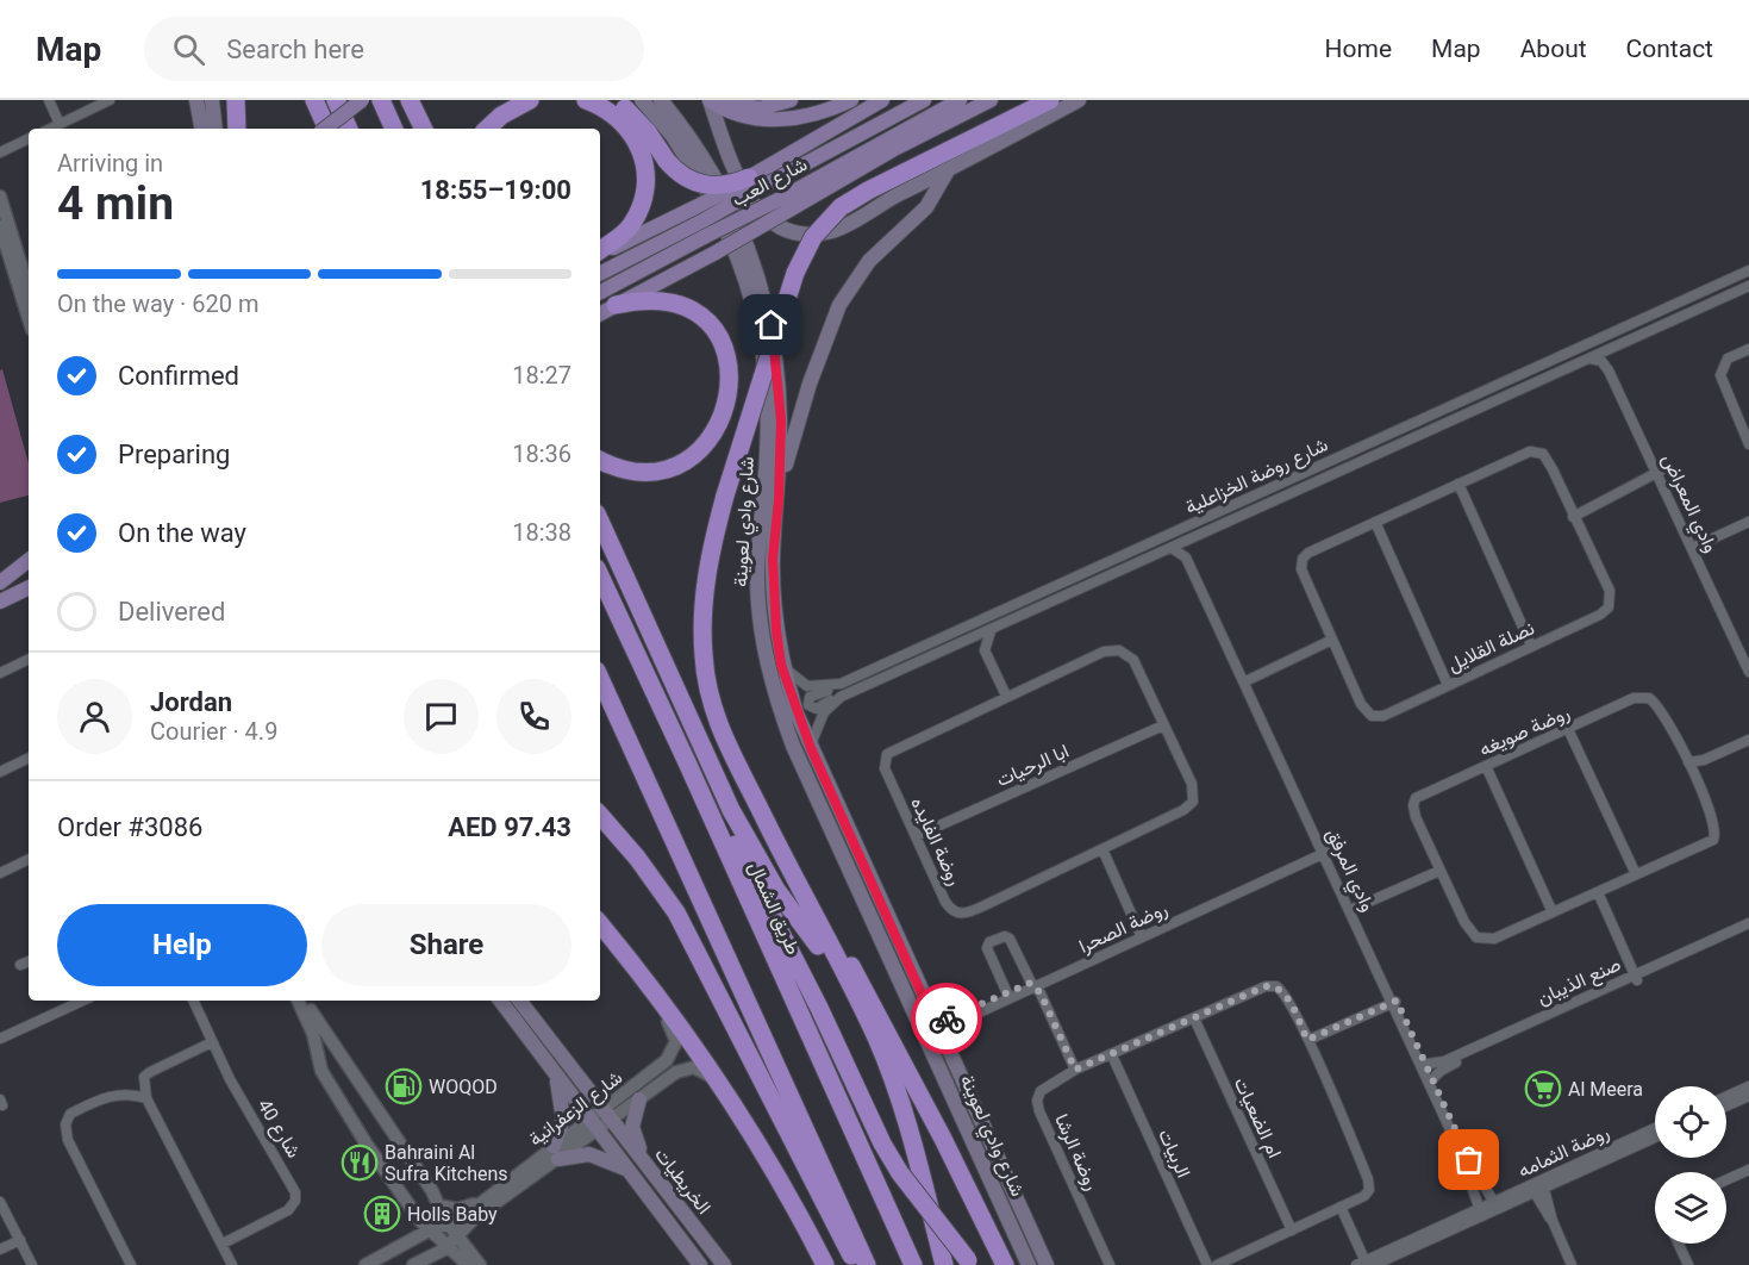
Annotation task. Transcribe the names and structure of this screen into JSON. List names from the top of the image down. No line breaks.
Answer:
{"streets":{"highway":["طريق الشمال"],"main road":["شارع العب","شارع وادي لعوينة","الخريطيات"],"street":["شارع روضة الخزاعلية","وادي المعراض","نصلة القلايل","روضة صويغه","ابا الرحيات","روضة الفايده","وادي المرفق","روضة الصحرا","صنع الذيبان","شارع الزعفرانية","ام الضعيات","شارع 40","روضة الثمامه","روضة الرشا","الربيات"]},"crossings":[["شارع روضة الخزاعلية","وادي المعراض"],["شارع روضة الخزاعلية","شارع وادي لعوينة"],["شارع روضة الخزاعلية","وادي المرفق"],["شارع وادي لعوينة","روضة الصحرا"],["ابا الرحيات","روضة الفايده"],["وادي المرفق","روضة الصحرا"],["وادي المرفق","صنع الذيبان"],["وادي المرفق","روضة الثمامه"],["شارع الزعفرانية","الخريطيات"],["ام الضعيات","روضة الرشا"],["روضة الرشا","الربيات"]],"places":{"fuel station":["WOQOD"],"supermarket":["Al Meera"],"restaurant":["Bahraini Al Sufra Kitchens"],"building":["Holls Baby"]},"page":{"header":"Map","search":"Search here","nav":["Home","Map","About","Contact"],"heading":["4 min","Arriving in","18:55–19:00"],"panel":["Jordan","Courier · 4.9","Order #3086","AED 97.43"],"bar":"On the way · 620 m","list":[["Confirmed","18:27"],["Preparing","18:36"],["On the way","18:38"],"Delivered"],"buttons":["Help","Share"]}}
